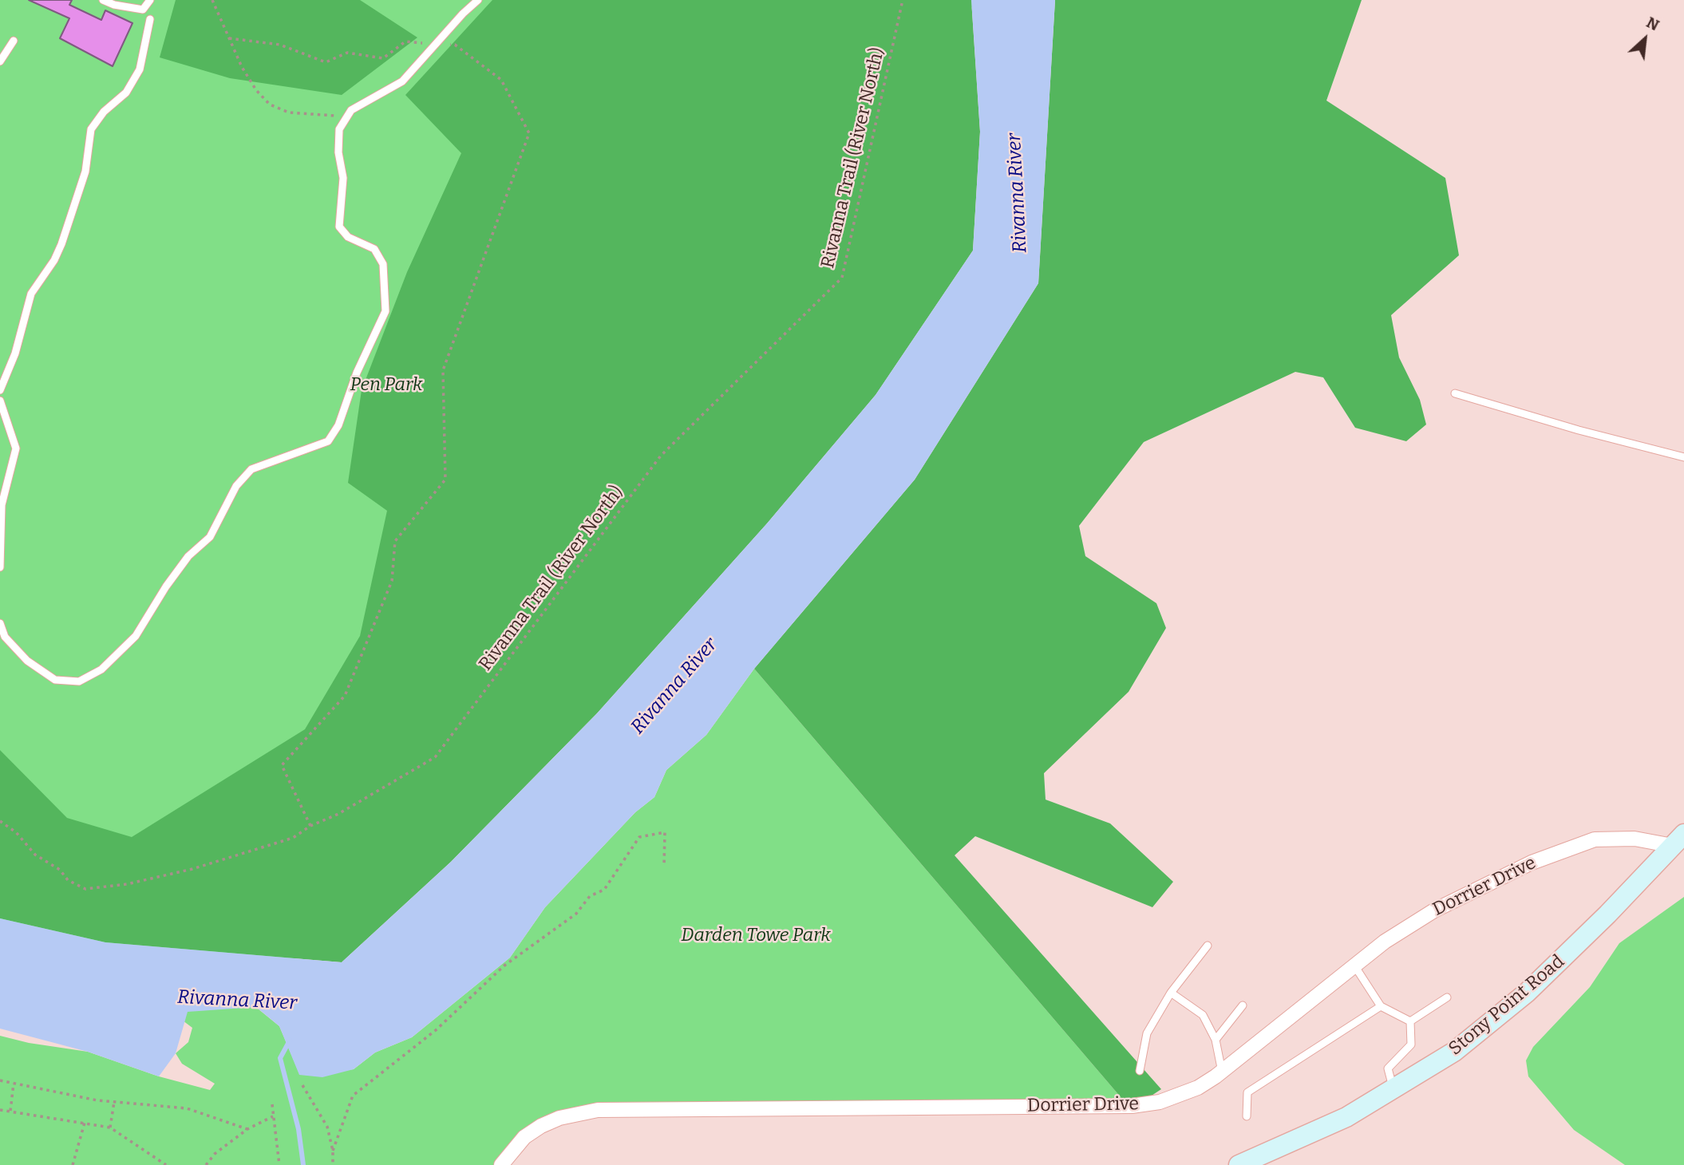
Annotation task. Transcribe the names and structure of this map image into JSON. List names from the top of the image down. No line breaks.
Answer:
{"streets":{"main road":["Stony Point Road"],"street":["Dorrier Drive"],"path":["Rivanna Trail (River North)"]},"crossings":[["Dorrier Drive","Stony Point Road"]],"water":["Rivanna River"],"parks":["Pen Park","Darden Towe Park"],"north":"top right"}
